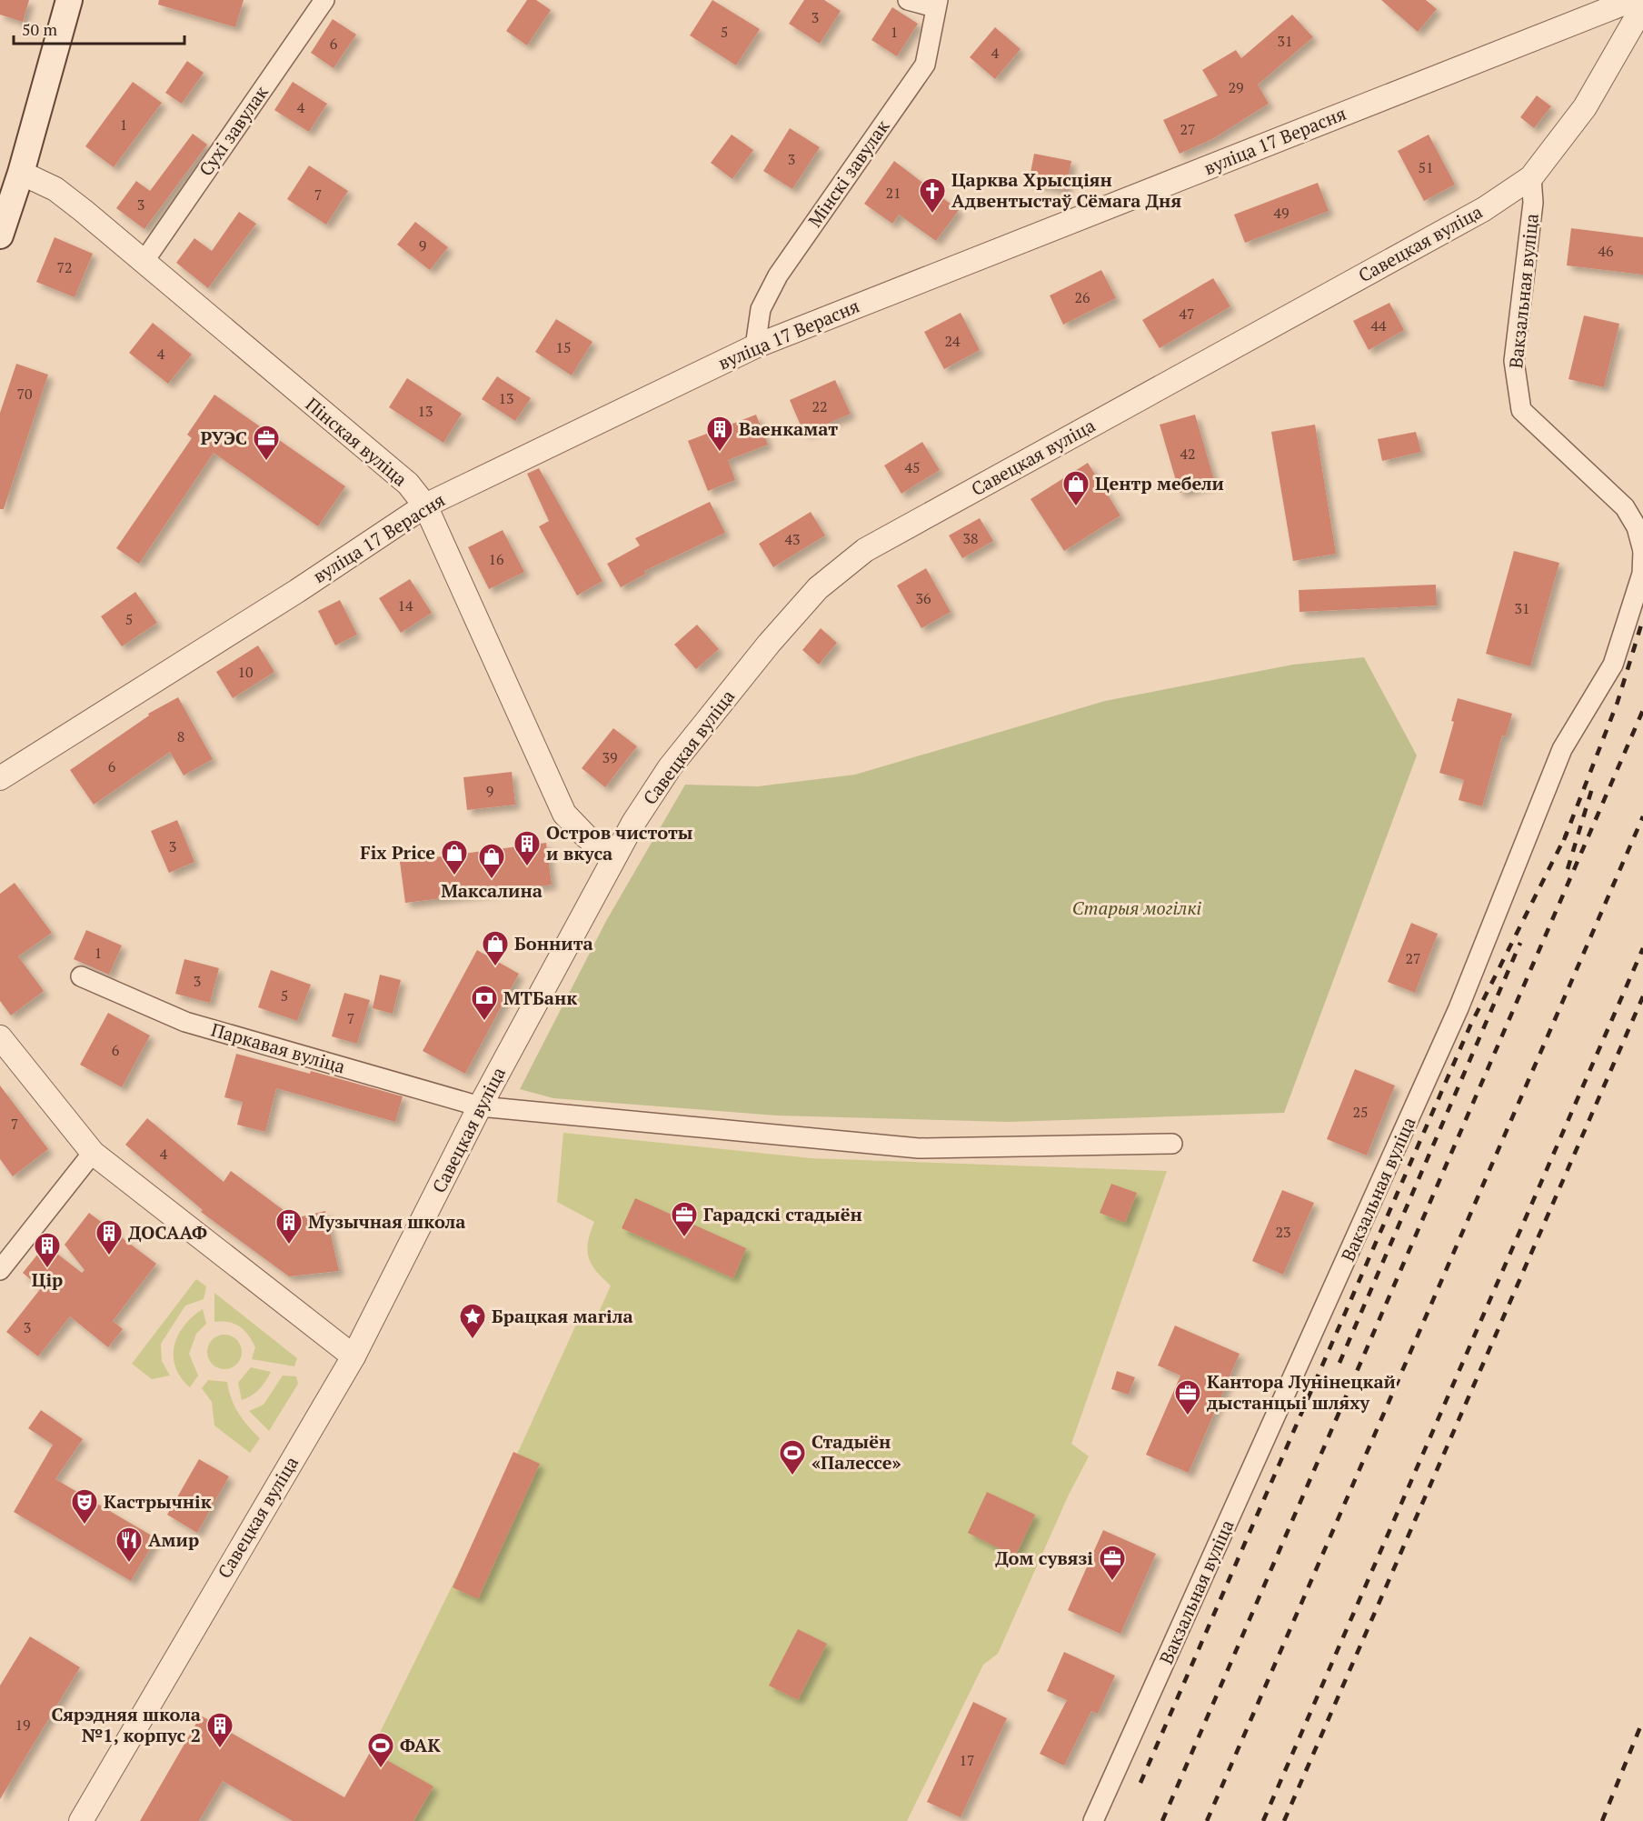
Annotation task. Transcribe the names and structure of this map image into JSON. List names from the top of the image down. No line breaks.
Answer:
{"streets":{"street":["Сухі завулак","вуліца 17 Верасня","Мінскі завулак","Савецкая вуліца","Вакзальная вуліца","Пінская вуліца","Паркавая вуліца"]},"crossings":[["Сухі завулак","Пінская вуліца"],["вуліца 17 Верасня","Мінскі завулак"],["вуліца 17 Верасня","Пінская вуліца"],["Савецкая вуліца","Вакзальная вуліца"],["Савецкая вуліца","Пінская вуліца"],["Савецкая вуліца","Паркавая вуліца"]],"parks":["Старыя могілкі"],"places":{"church":["Царква Хрысціян Адвентыстаў Сёмага Дня"],"building":["Ваенкамат","Остров чистоты и вкуса","Музычная школа","ДОСААФ","Цір","Сярэдняя школа №1, корпус 2"],"office":["РУЭС","Гарадскі стадыён","Кантора Лунінецкай дыстанцыі шляху","Дом сувязі"],"shop":["Центр мебели","Fix Price","Максалина","Боннита"],"bank":["МТБанк"],"place":["Брацкая магіла"],"sports":["Стадыён «Палессе»","ФАК"],"theatre":["Кастрычнік"],"restaurant":["Амир"]},"house_numbers":["3","5","1","31","6","4","29","4","1","27","3","51","21","7","3","49","9","46","72","26","47","44","24","15","4","70","13","22","13","42","45","38","43","16","36","14","31","5","10","8","39","6","9","3","1","27","3","5","7","6","25","7","4","23","3","19","17"],"scale_bar":"50 m"}
